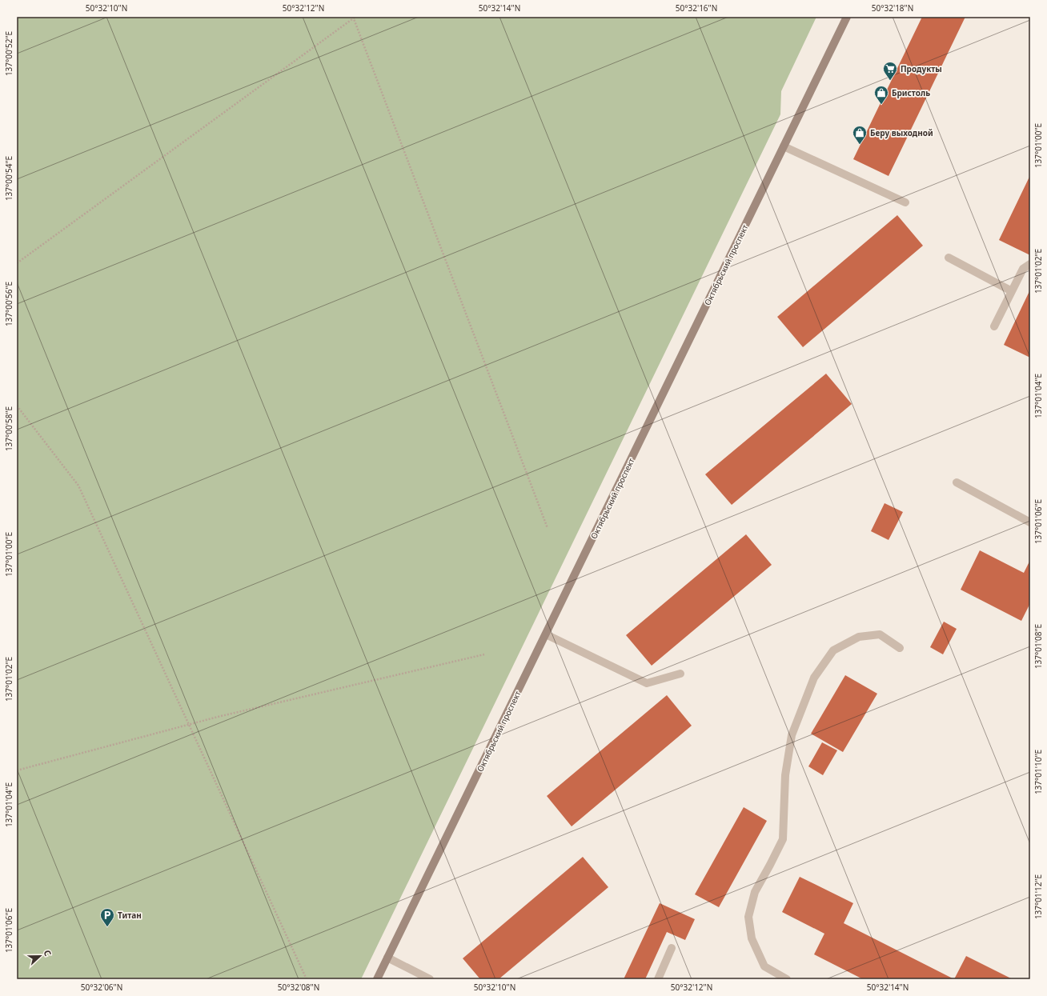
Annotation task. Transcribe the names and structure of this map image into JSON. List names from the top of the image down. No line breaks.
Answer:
{"streets":{"street":["Октябрьский проспект"]},"places":{"supermarket":["Продукты"],"shop":["Бристоль","Беру выходной"],"parking":["Титан"]},"north":"right","coordinates":["50°32'10\"N","50°32'12\"N","50°32'14\"N","50°32'16\"N","50°32'18\"N","137°00'52\"E","137°01'00\"E","137°00'54\"E","137°01'02\"E","137°00'56\"E","137°01'04\"E","137°00'58\"E","137°01'06\"E","137°01'08\"E","137°01'10\"E","137°01'12\"E","50°32'06\"N","50°32'08\"N"]}
